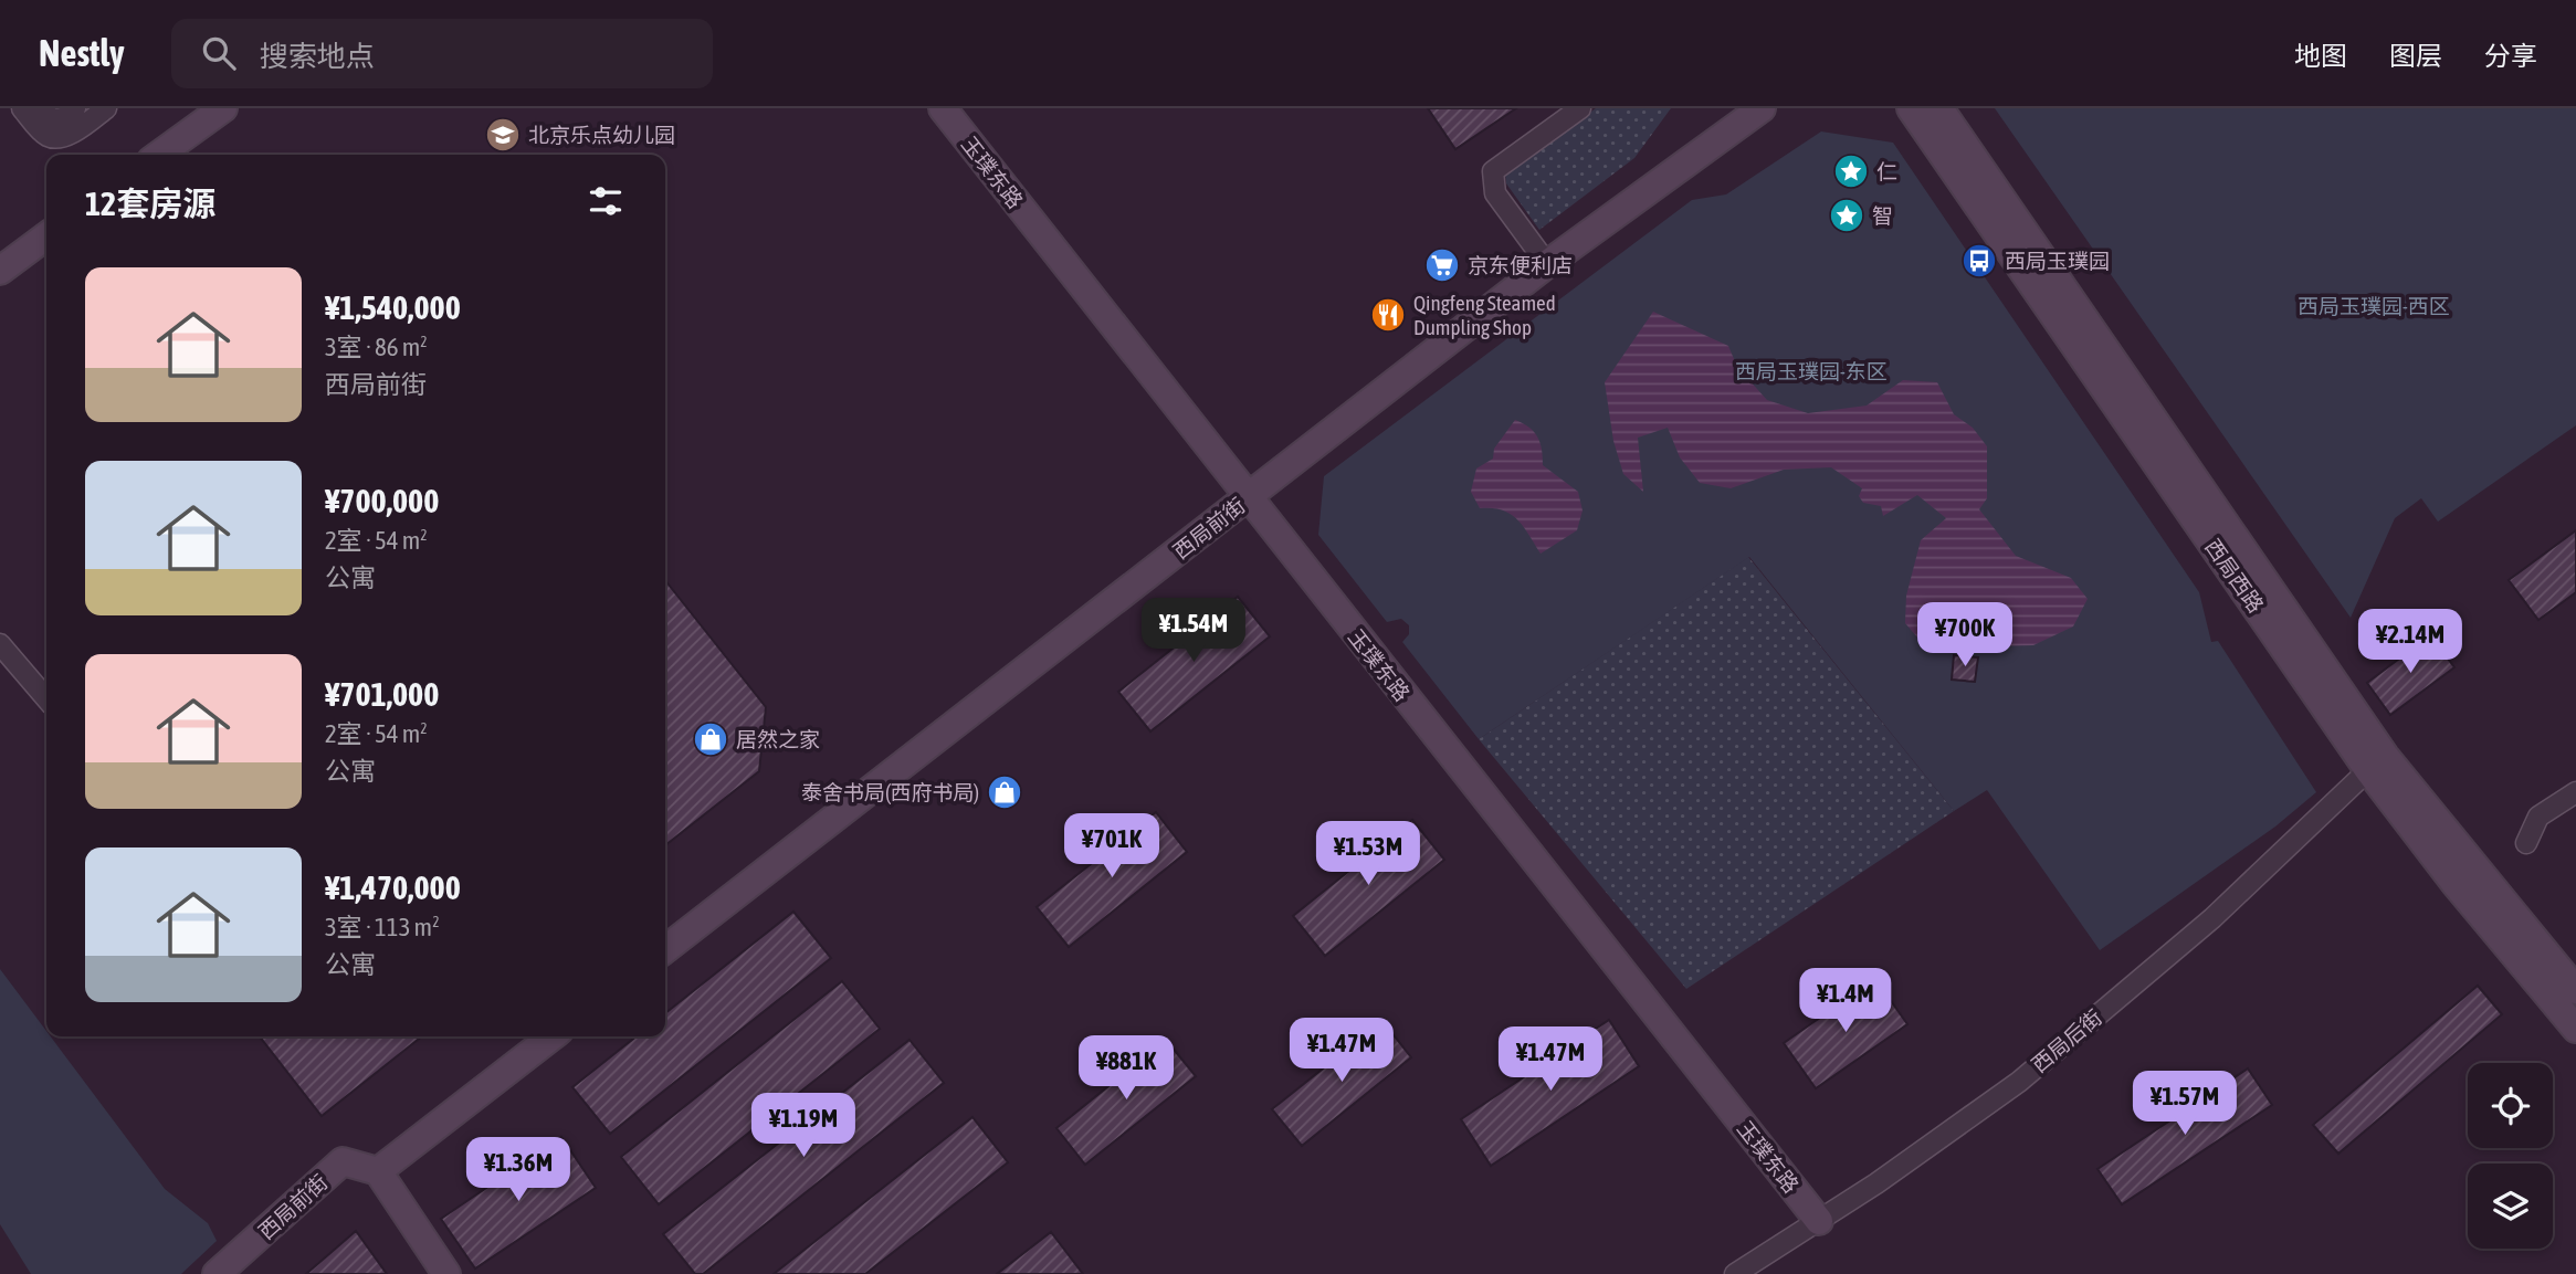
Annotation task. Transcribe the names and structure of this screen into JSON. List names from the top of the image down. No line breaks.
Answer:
{"streets":{"street":["玉璞东路","西局前街","西局西路","西局后街"]},"crossings":[["玉璞东路","西局前街"],["玉璞东路","西局后街"],["西局西路","西局后街"]],"parks":["西局玉璞园-西区","西局玉璞园-东区"],"places":{"school or university":["北京乐点幼儿园"],"place":["仁","智"],"bus stop":["西局玉璞园"],"supermarket":["京东便利店"],"restaurant":["Qingfeng Steamed Dumpling Shop"],"shop":["居然之家","泰舍书局(西府书局)"]},"page":{"header":"Nestly","search":"搜索地点","nav":["地图","图层","分享"],"heading":"12套房源","list":[{"name":"¥1,540,000","note":"3室 · 86 m² · 西局前街"},{"name":"¥700,000","note":"2室 · 54 m² · 公寓"},{"name":"¥701,000","note":"2室 · 54 m² · 公寓"},{"name":"¥1,470,000","note":"3室 · 113 m² · 公寓"}],"price":["¥1.54M","¥700K","¥2.14M","¥701K","¥1.53M","¥1.4M","¥1.47M","¥1.47M","¥881K","¥1.57M","¥1.19M","¥1.36M"]}}
